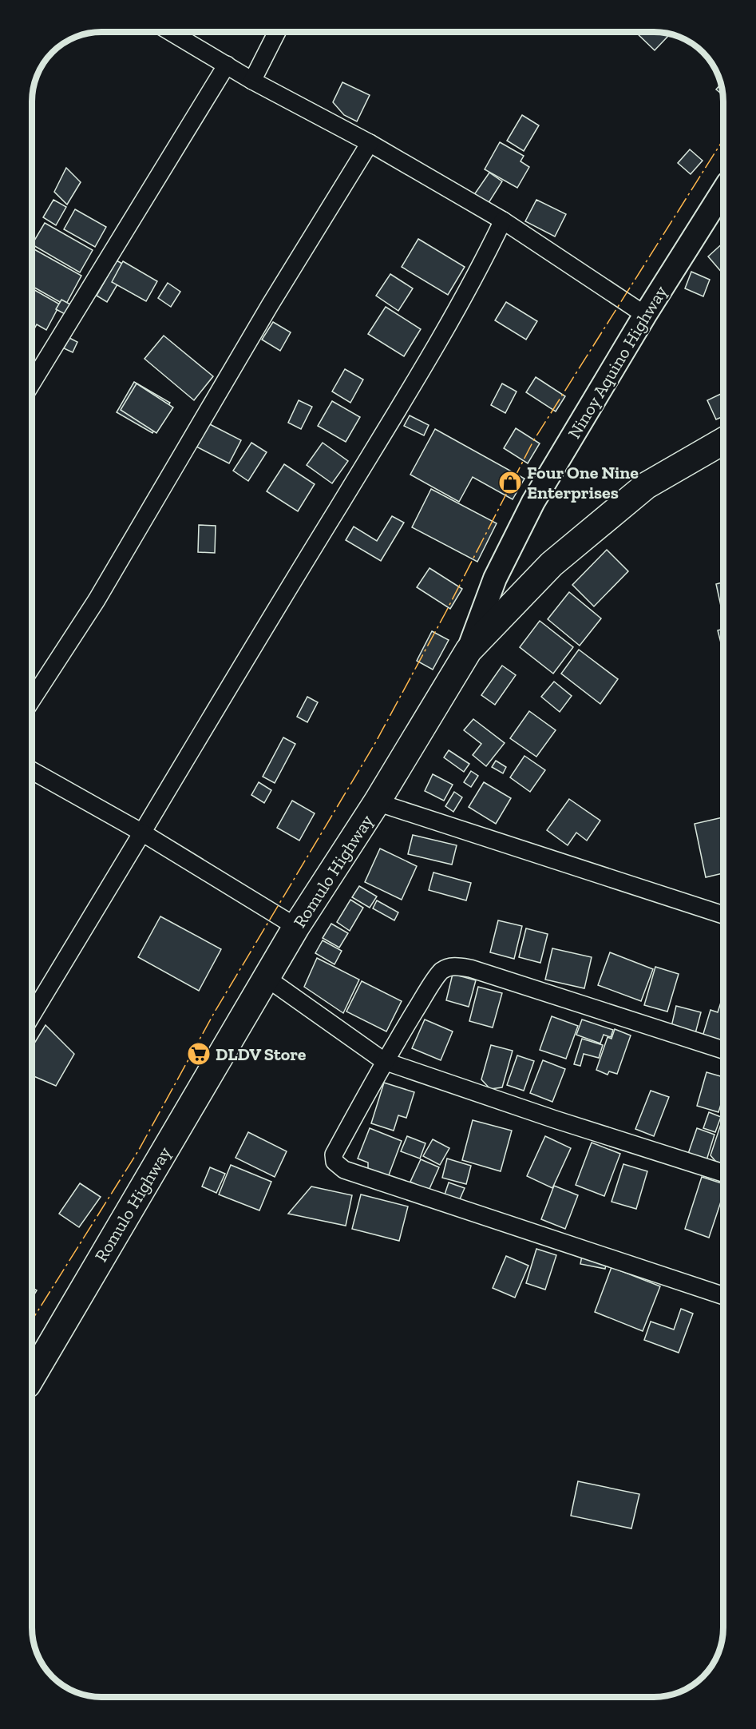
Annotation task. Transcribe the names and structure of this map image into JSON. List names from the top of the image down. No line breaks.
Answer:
{"streets":{"highway":["Romulo Highway"],"main road":["Ninoy Aquino Highway"]},"crossings":[["Ninoy Aquino Highway","Romulo Highway"]],"places":{"shop":["Four One Nine Enterprises"],"supermarket":["DLDV Store"]}}
